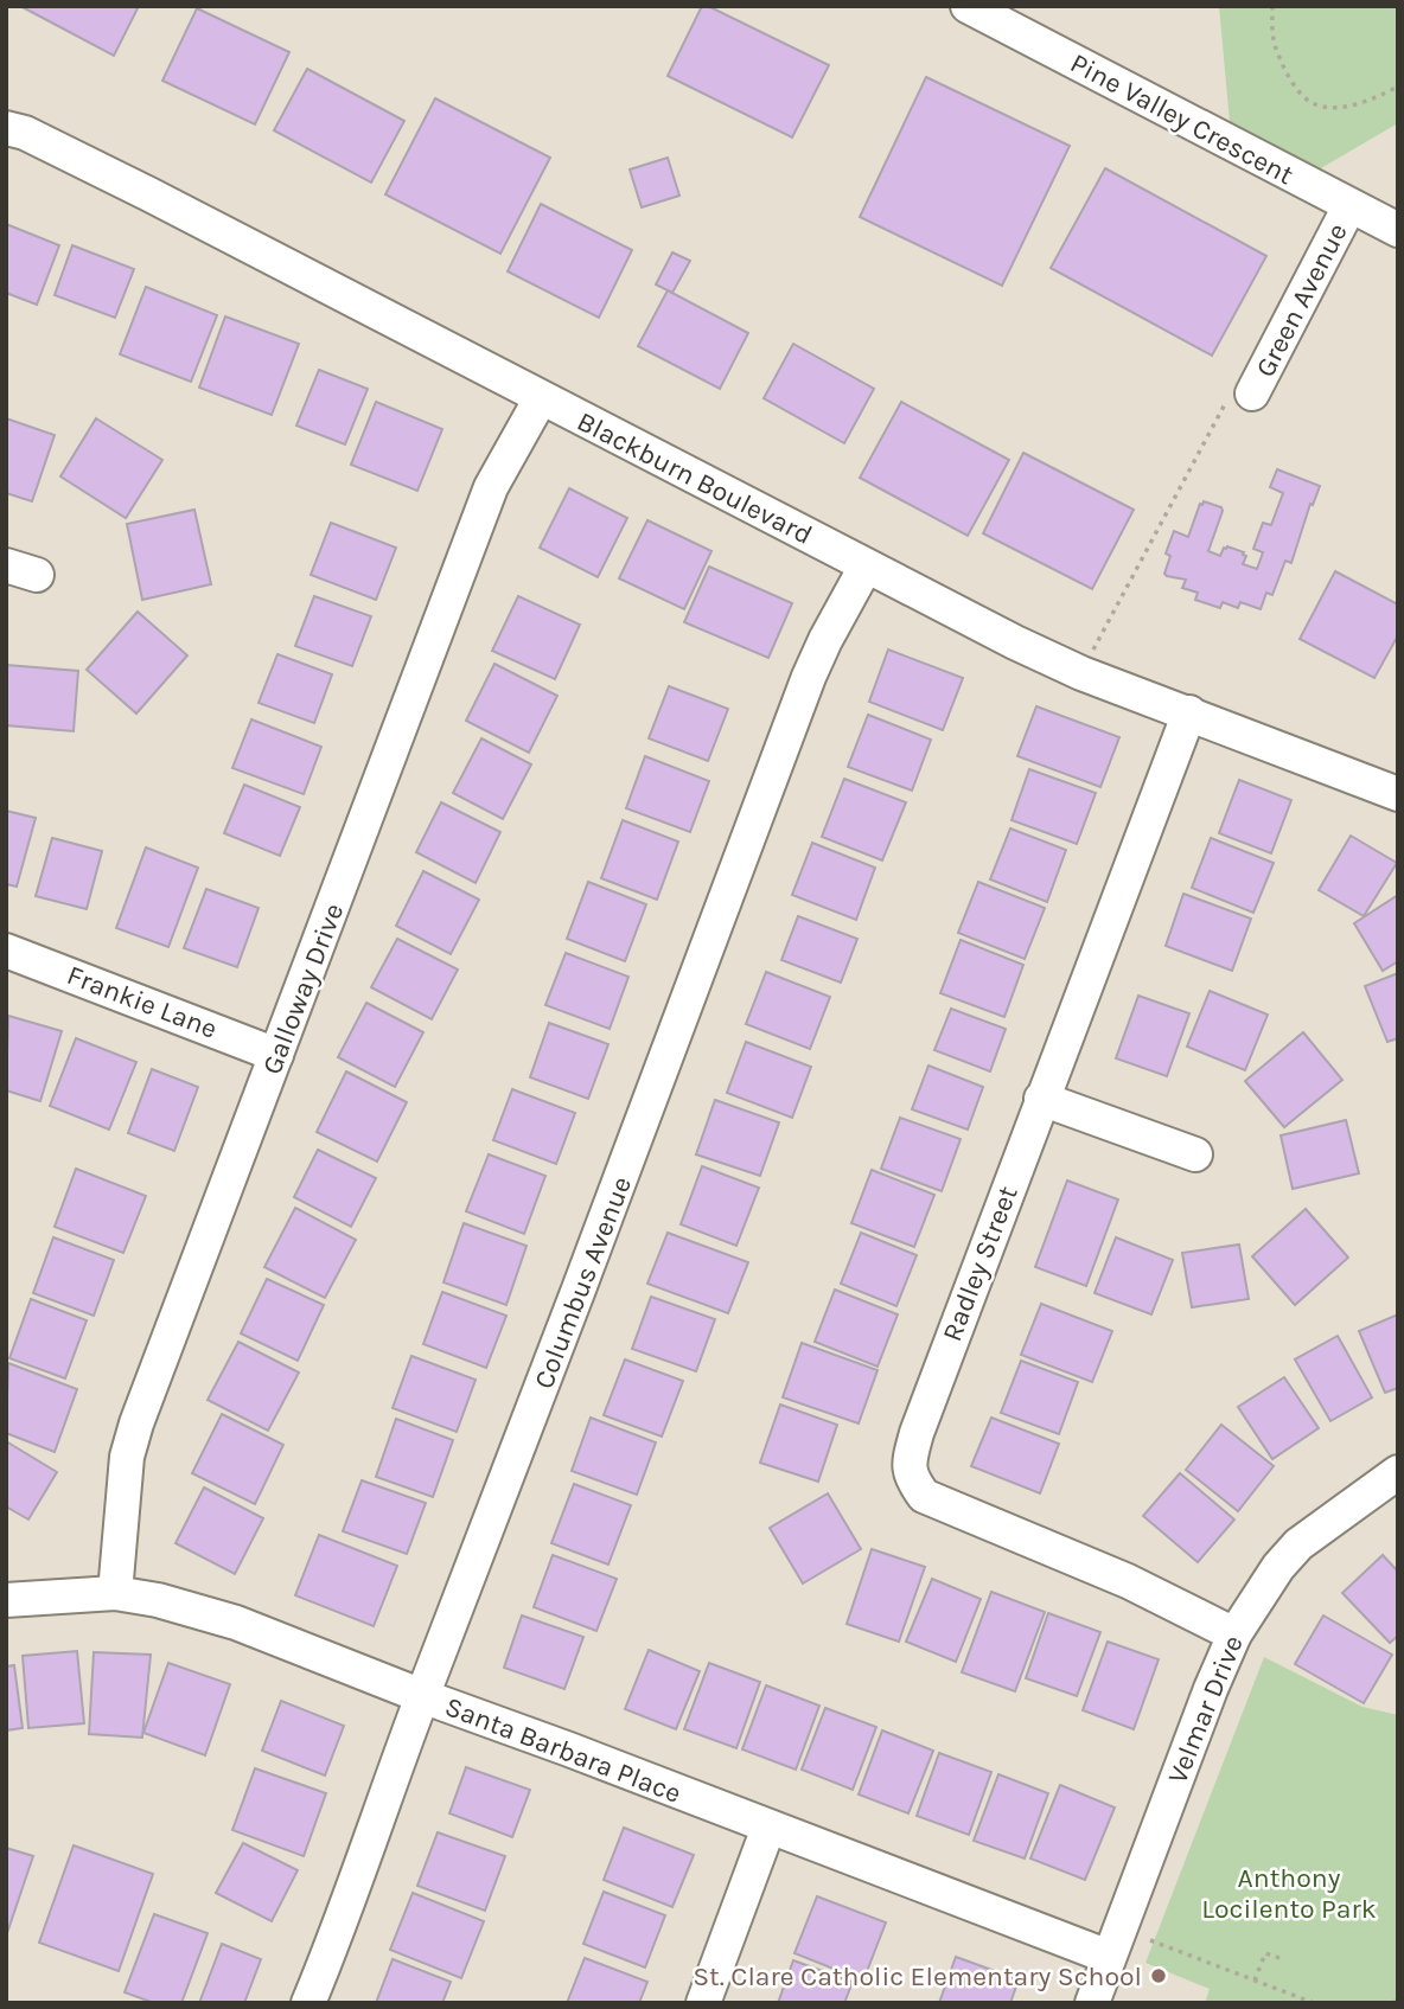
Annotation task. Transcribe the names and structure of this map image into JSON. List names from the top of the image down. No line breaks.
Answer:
{"streets":{"street":["Pine Valley Crescent","Green Avenue","Blackburn Boulevard","Galloway Drive","Frankie Lane","Radley Street","Columbus Avenue","Velmar Drive","Santa Barbara Place"]},"crossings":[["Pine Valley Crescent","Green Avenue"],["Blackburn Boulevard","Galloway Drive"],["Blackburn Boulevard","Radley Street"],["Blackburn Boulevard","Columbus Avenue"],["Galloway Drive","Frankie Lane"],["Galloway Drive","Santa Barbara Place"],["Radley Street","Velmar Drive"],["Columbus Avenue","Santa Barbara Place"],["Velmar Drive","Santa Barbara Place"]],"parks":["Anthony Locilento Park"],"places":["St. Clare Catholic Elementary School"]}
